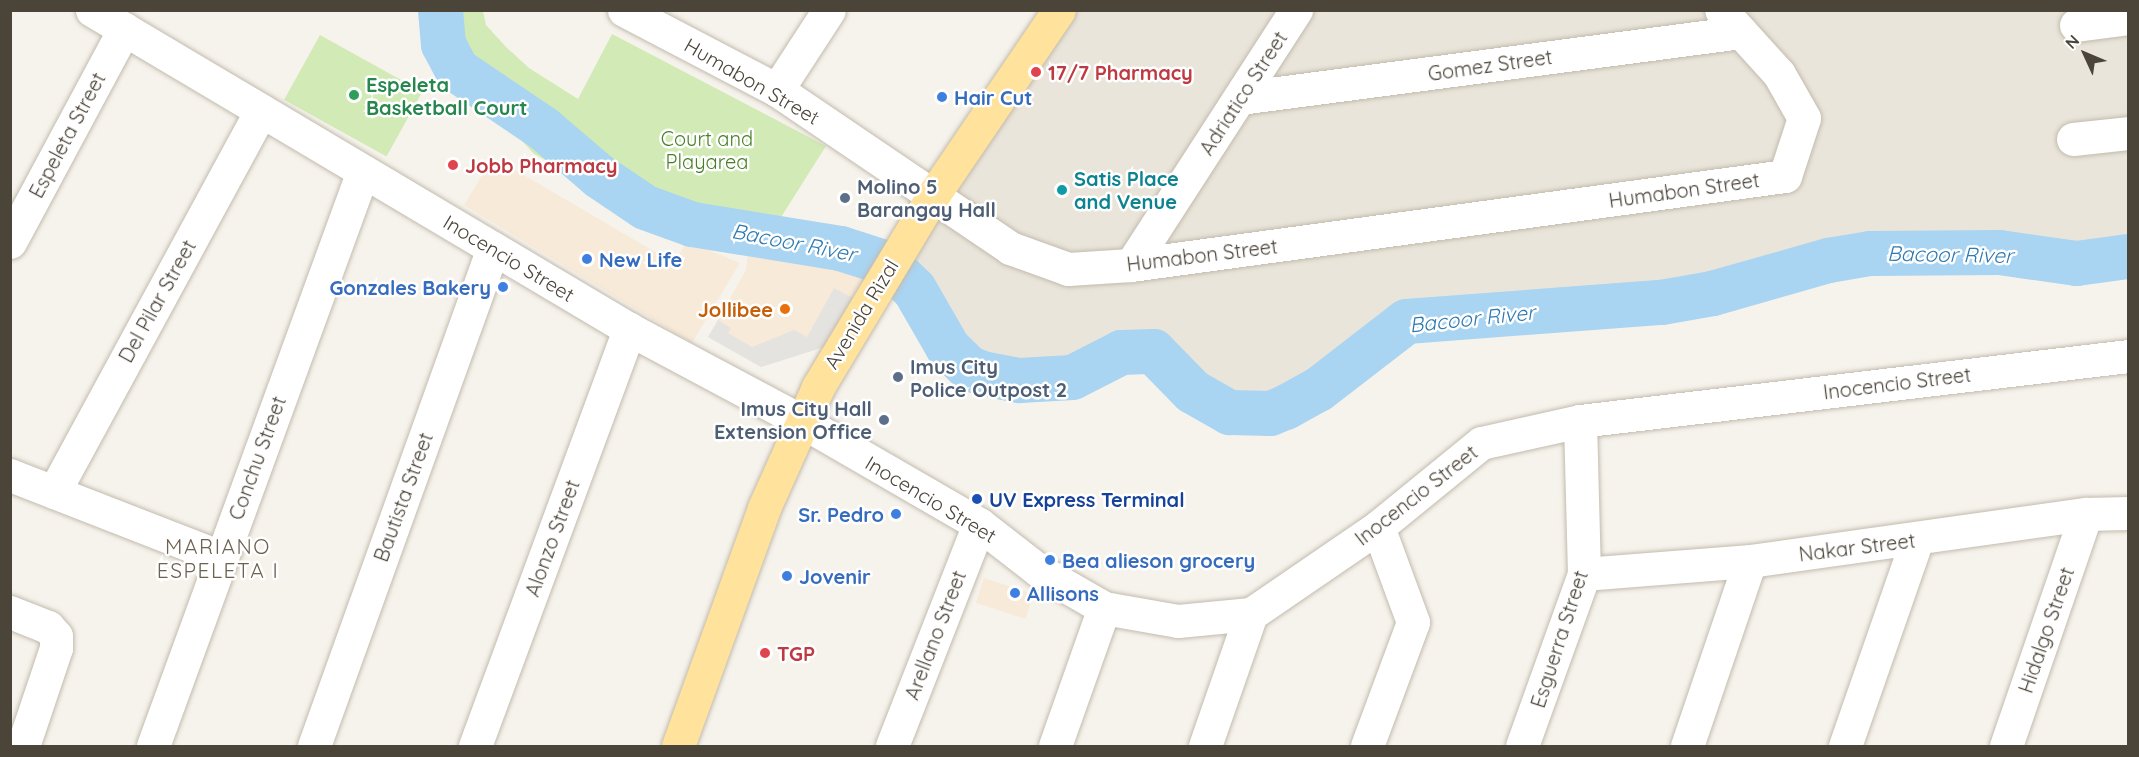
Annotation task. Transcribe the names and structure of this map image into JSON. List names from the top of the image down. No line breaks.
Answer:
{"streets":{"main road":["Avenida Rizal"],"street":["Gomez Street","Humabon Street","Adriatico Street","Espeleta Street","Inocencio Street","Del Pilar Street","Conchu Street","Bautista Street","Alonzo Street","Nakar Street","Hidalgo Street","Arellano Street","Esguerra Street"]},"crossings":[["Gomez Street","Humabon Street"],["Gomez Street","Adriatico Street"],["Humabon Street","Adriatico Street"],["Humabon Street","Avenida Rizal"],["Espeleta Street","Inocencio Street"],["Inocencio Street","Del Pilar Street"],["Inocencio Street","Avenida Rizal"],["Inocencio Street","Conchu Street"],["Inocencio Street","Bautista Street"],["Inocencio Street","Alonzo Street"],["Inocencio Street","Arellano Street"],["Inocencio Street","Esguerra Street"],["Nakar Street","Hidalgo Street"],["Nakar Street","Esguerra Street"]],"districts":["MARIANO ESPELETA I"],"water":["Bacoor River"],"parks":["Court and Playarea"],"places":["17/7 Pharmacy","Espeleta Basketball Court","Hair Cut","Jobb Pharmacy","Satis Place and Venue","Molino 5 Barangay Hall","New Life","Gonzales Bakery","Jollibee","Imus City Police Outpost 2","Imus City Hall Extension Office","UV Express Terminal","Sr. Pedro","Bea alieson grocery","Jovenir","Allisons","TGP"],"north":"top left"}
